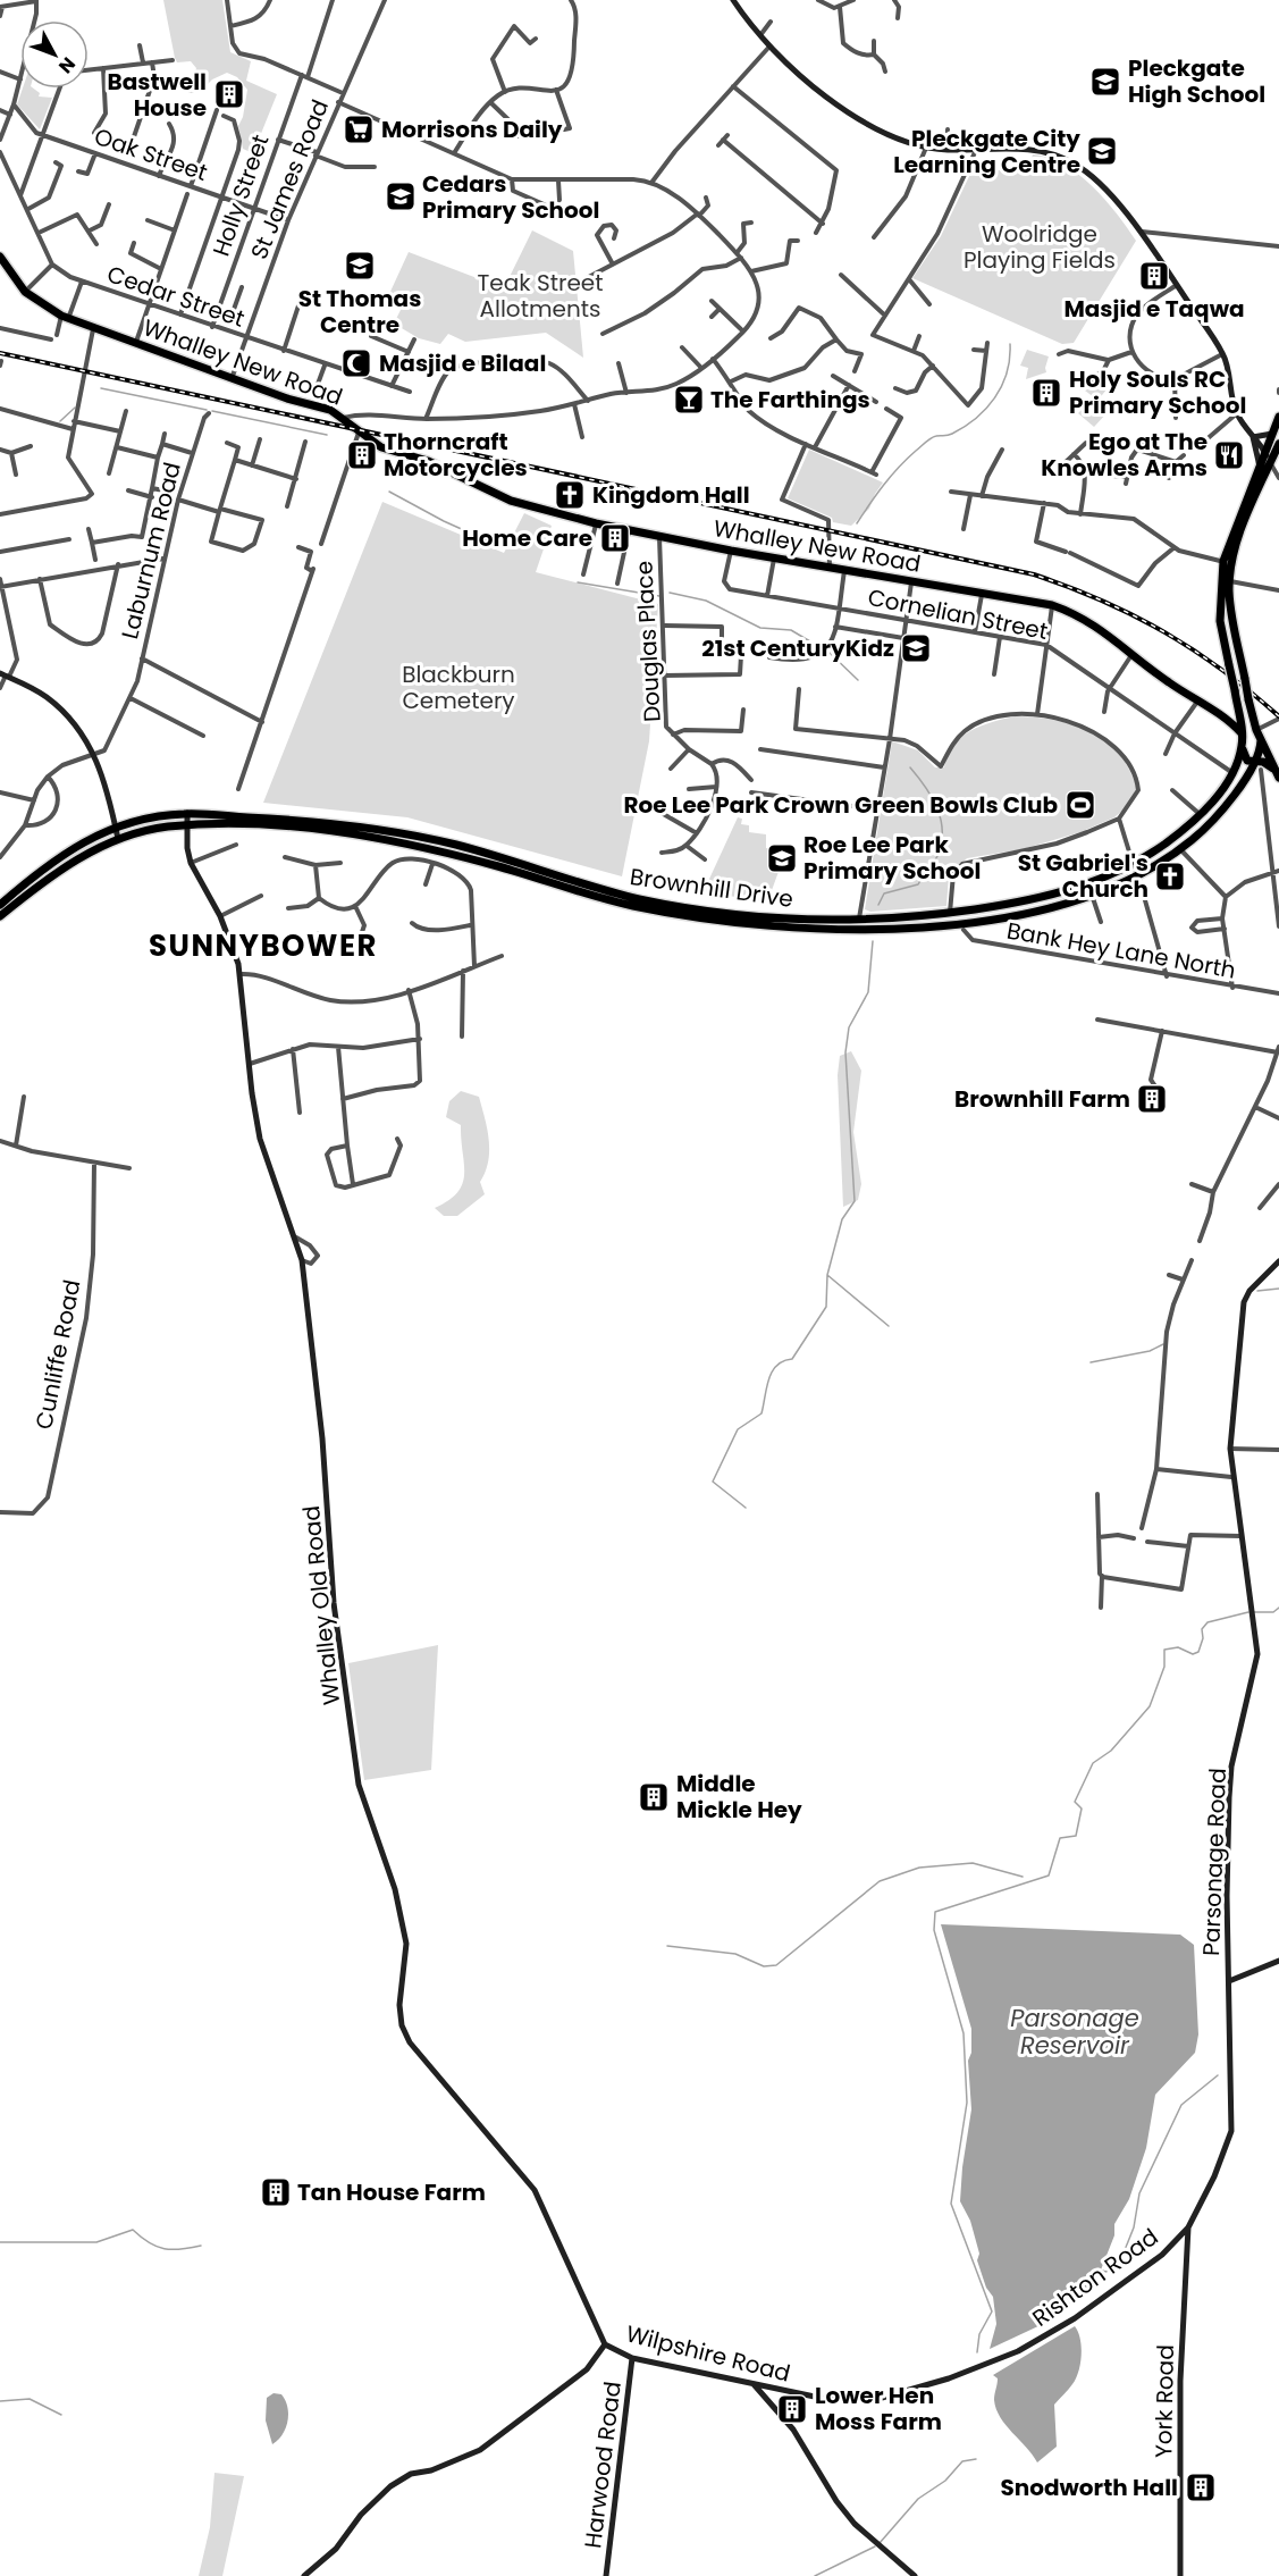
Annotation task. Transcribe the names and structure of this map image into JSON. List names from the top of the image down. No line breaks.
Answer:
{"streets":{"highway":["Whalley New Road","Brownhill Drive"],"street":["Oak Street","St James Road","Holly Street","Cedar Street","Laburnum Road","Cornelian Street","Douglas Place","Bank Hey Lane North","Cunliffe Road","Whalley Old Road","Parsonage Road","Rishton Road","Wilpshire Road","York Road","Harwood Road"]},"crossings":[["Oak Street","St James Road"],["Oak Street","Holly Street"],["St James Road","Cedar Street"],["St James Road","Whalley New Road"],["Holly Street","Cedar Street"],["Whalley New Road","Cornelian Street"],["Whalley New Road","Douglas Place"],["Whalley New Road","Brownhill Drive"],["Cornelian Street","Brownhill Drive"],["Brownhill Drive","Whalley Old Road"],["Whalley Old Road","Wilpshire Road"],["Parsonage Road","Rishton Road"],["Parsonage Road","York Road"],["Rishton Road","Wilpshire Road"],["Rishton Road","York Road"],["Wilpshire Road","Harwood Road"]],"districts":["SUNNYBOWER"],"water":["Parsonage Reservoir"],"parks":["Woolridge Playing Fields","Teak Street Allotments","Blackburn Cemetery"],"places":{"school or university":["Pleckgate High School","Pleckgate City Learning Centre","Cedars Primary School","St Thomas Centre","21st CenturyKidz","Roe Lee Park Primary School"],"building":["Bastwell House","Masjid e Taqwa","Holy Souls RC Primary School","Thorncraft Motorcycles","Home Care","Brownhill Farm","Middle Mickle Hey","Tan House Farm","Lower Hen Moss Farm","Snodworth Hall"],"supermarket":["Morrisons Daily"],"mosque":["Masjid e Bilaal"],"bar":["The Farthings"],"restaurant":["Ego at The Knowles Arms"],"church":["Kingdom Hall","St Gabriel's Church"],"sports":["Roe Lee Park Crown Green Bowls Club"]},"north":"bottom right"}
